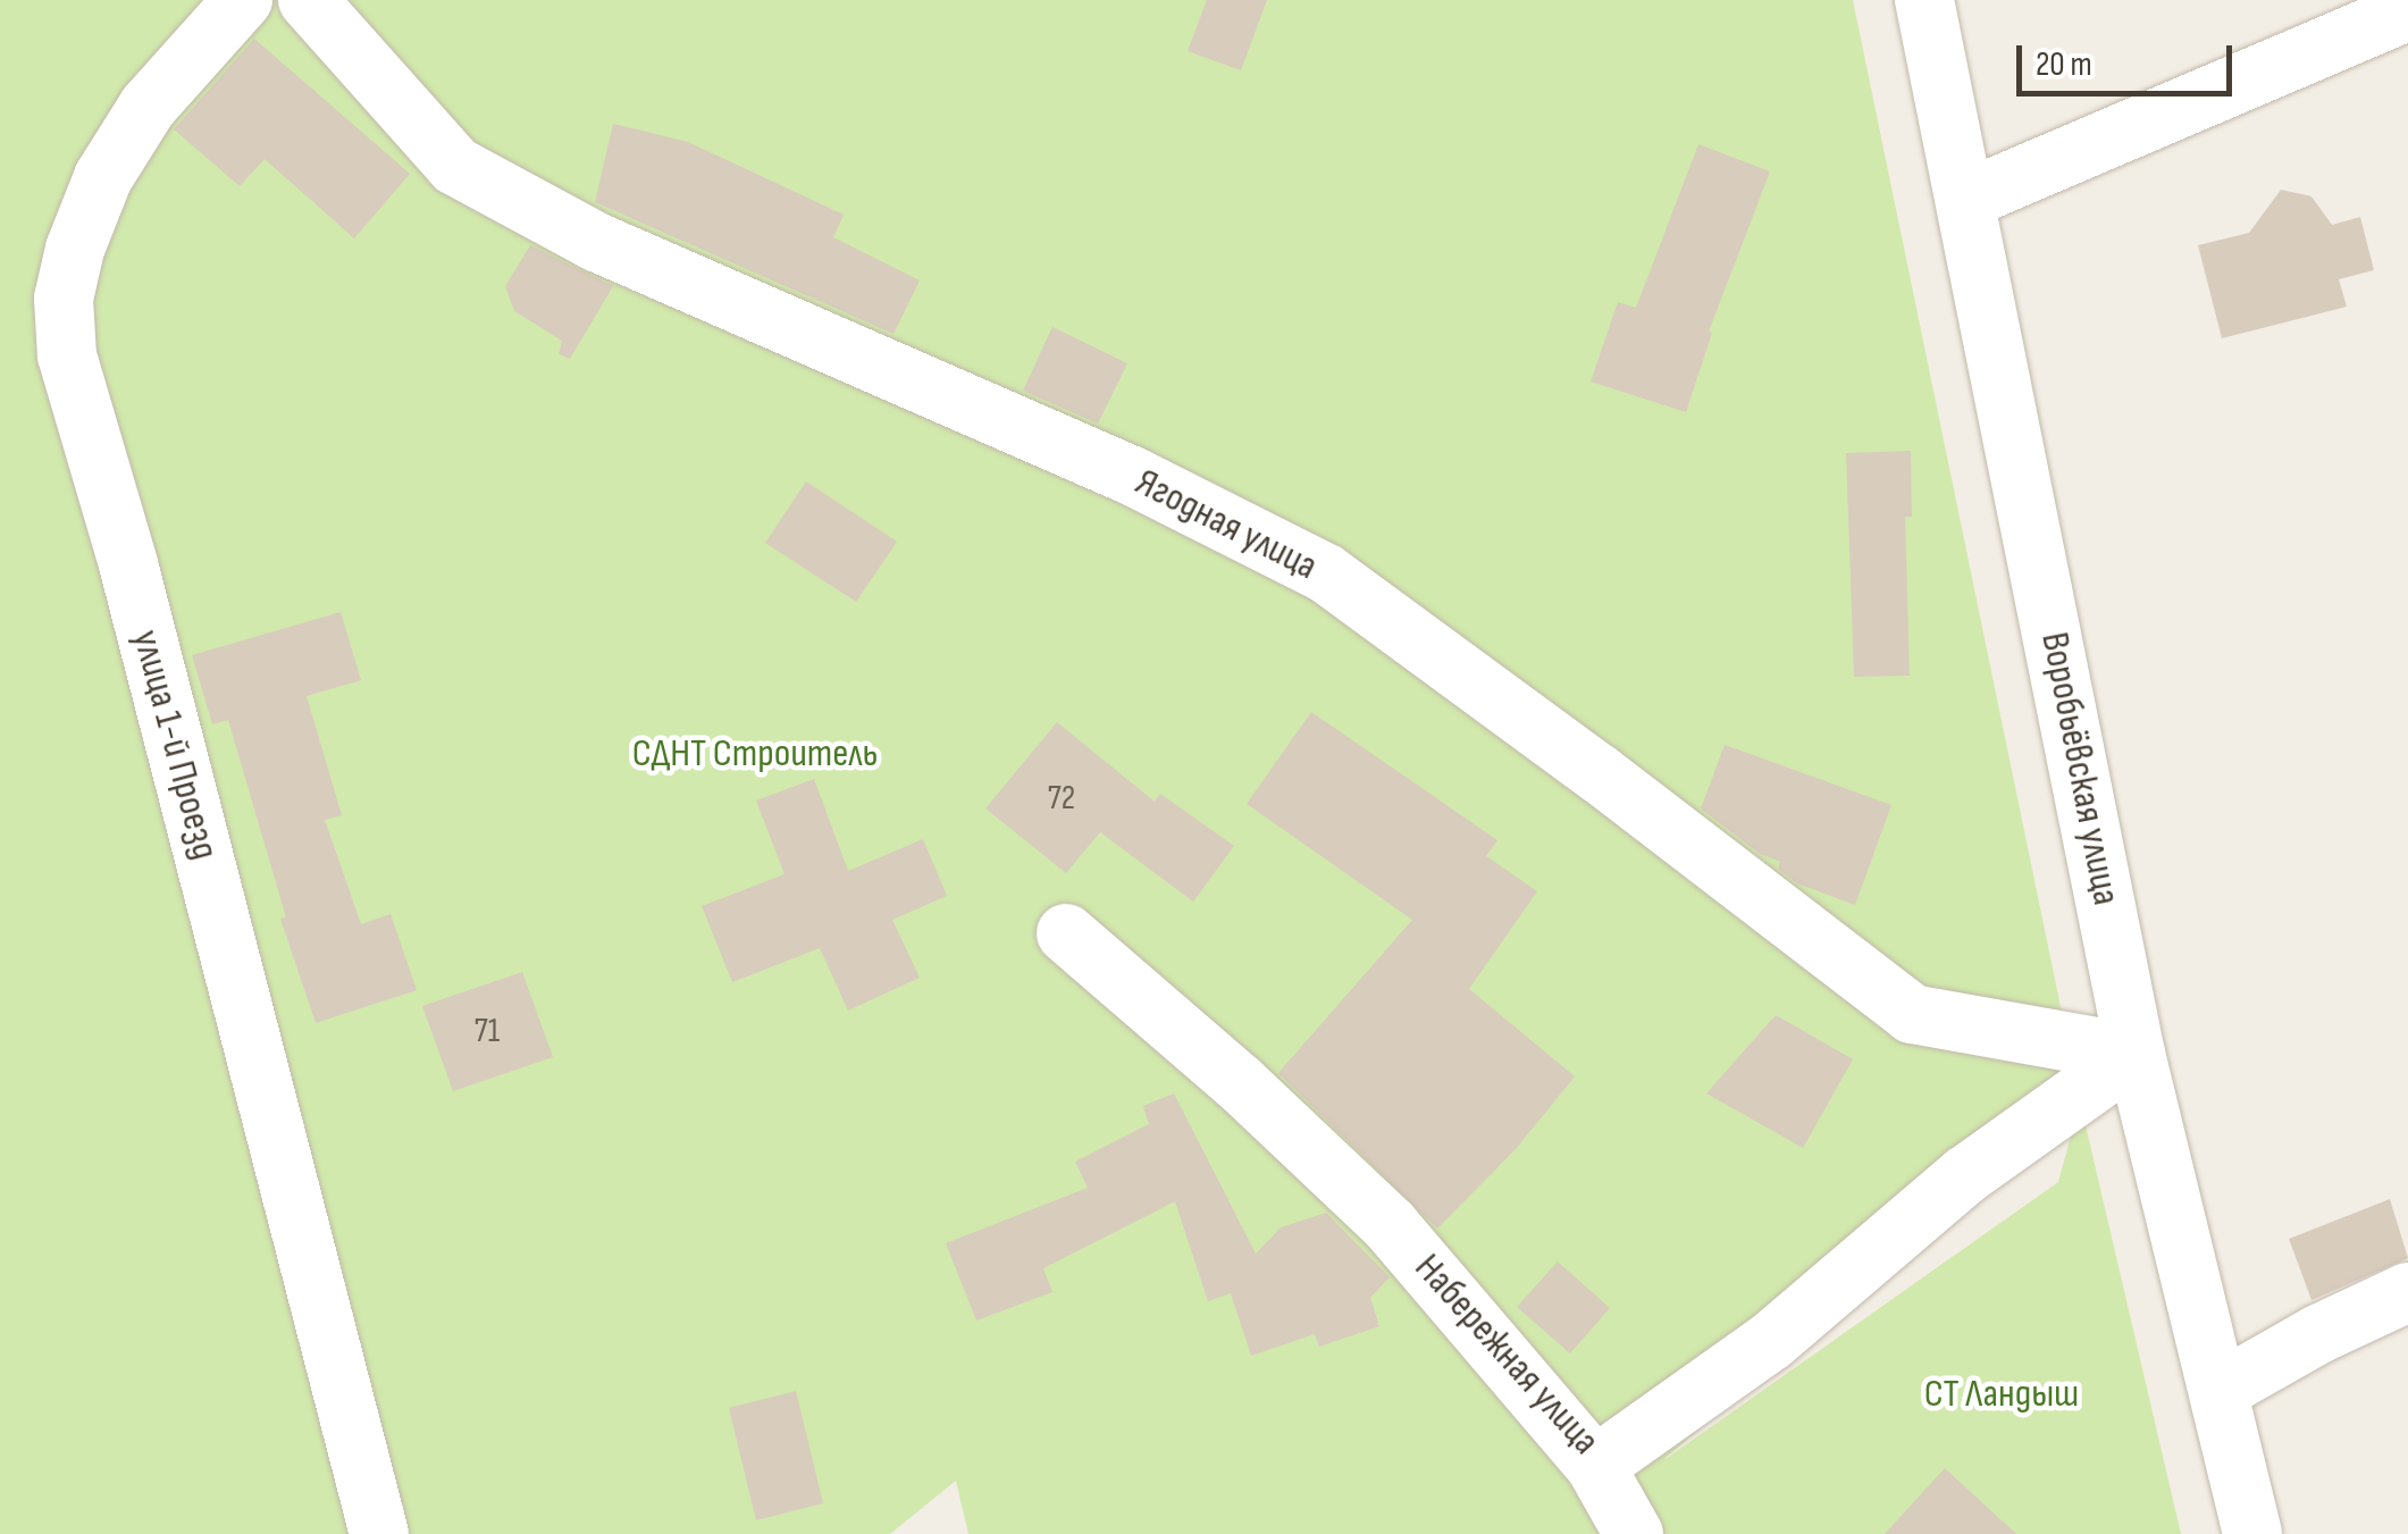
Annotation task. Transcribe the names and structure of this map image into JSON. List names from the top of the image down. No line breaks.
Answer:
{"streets":{"street":["Ягодная улица","улица 1-й Проезд","Воробьёвская улица","Набережная улица"]},"crossings":[["Ягодная улица","Воробьёвская улица"],["Ягодная улица","Набережная улица"],["Воробьёвская улица","Набережная улица"]],"parks":["СДНТ Строитель","СТ Ландыш"],"house_numbers":["72","71"],"scale_bar":"20 m"}
